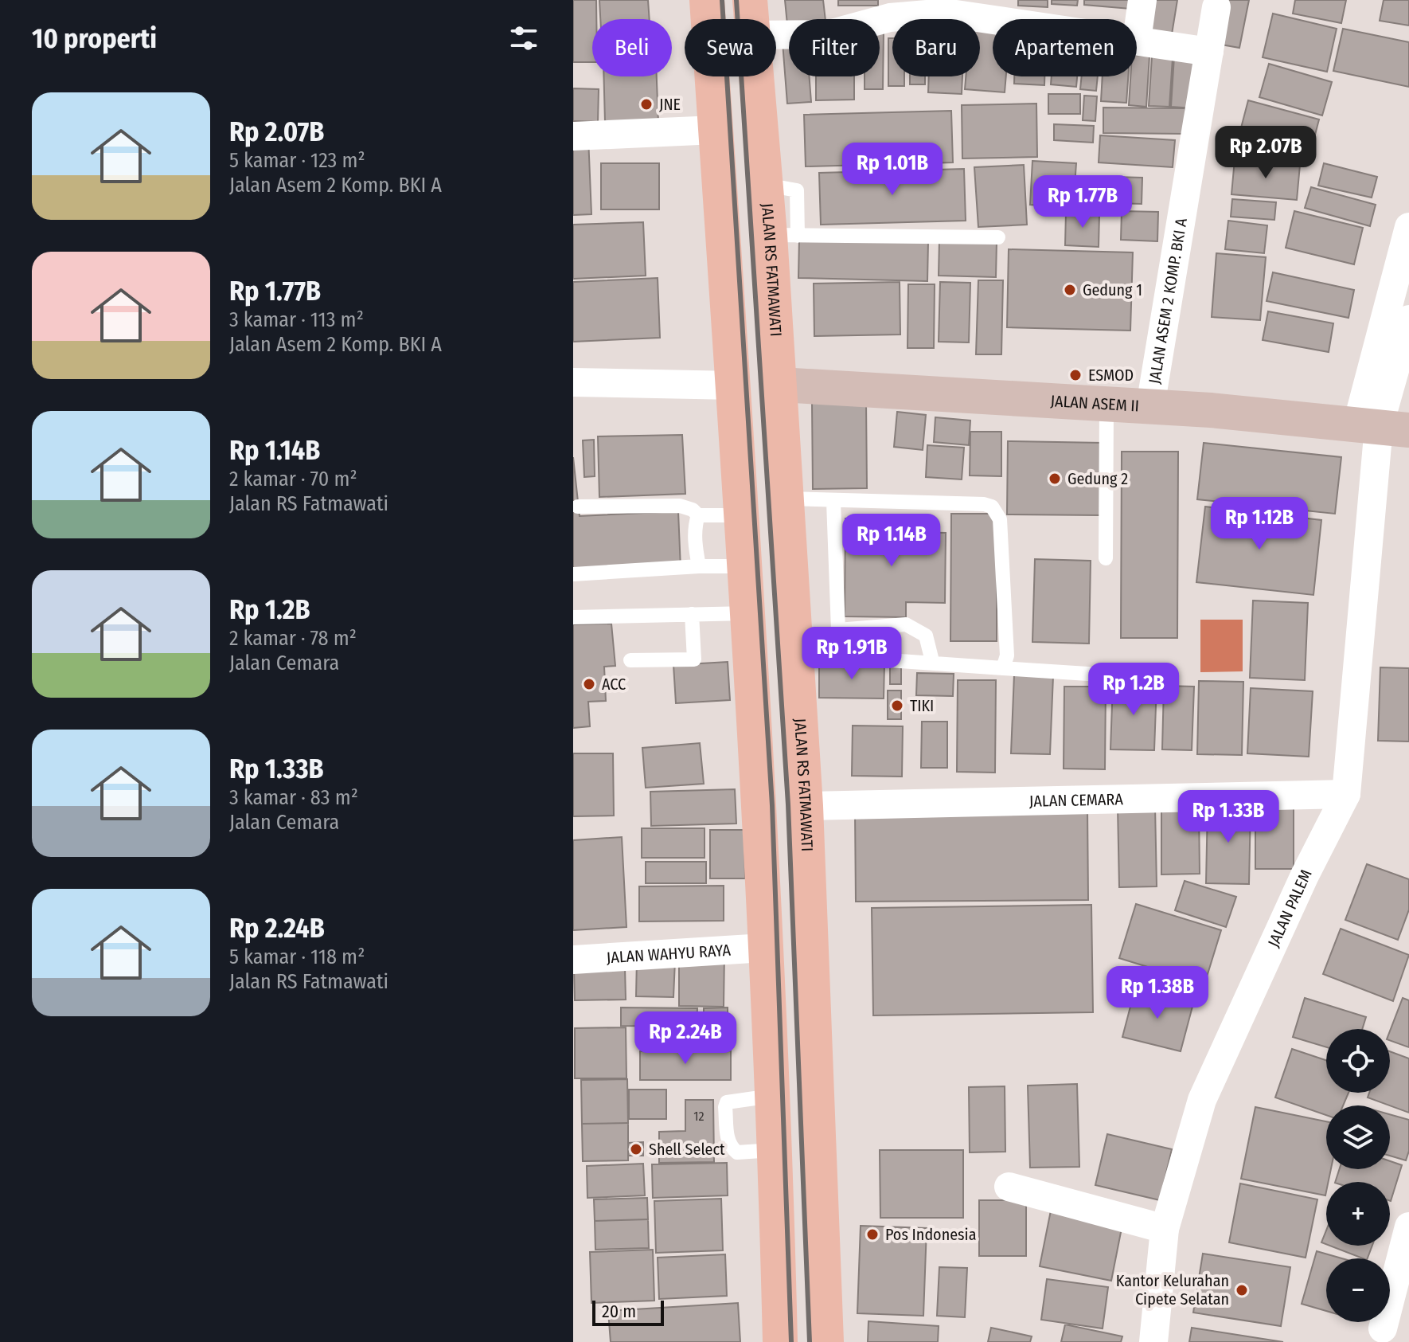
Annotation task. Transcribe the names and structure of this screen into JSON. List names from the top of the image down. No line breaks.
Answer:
{"streets":{"main road":["JALAN RS FATMAWATI"],"street":["JALAN ASEM 2 KOMP. BKI A","JALAN ASEM II","JALAN CEMARA","JALAN PALEM","JALAN WAHYU RAYA"]},"crossings":[["JALAN RS FATMAWATI","JALAN ASEM II"],["JALAN RS FATMAWATI","JALAN CEMARA"],["JALAN ASEM 2 KOMP. BKI A","JALAN ASEM II"],["JALAN ASEM II","JALAN PALEM"],["JALAN CEMARA","JALAN PALEM"]],"places":["JNE","Gedung 1","ESMOD","Gedung 2","ACC","TIKI","Shell Select","Pos Indonesia","Kantor Kelurahan Cipete Selatan"],"house_numbers":["12"],"scale_bar":"20 m","page":{"heading":"10 properti","chip":["Beli","Sewa","Filter","Baru","Apartemen"],"list":[{"name":"Rp 2.07B","note":"5 kamar · 123 m² · Jalan Asem 2 Komp. BKI A"},{"name":"Rp 1.77B","note":"3 kamar · 113 m² · Jalan Asem 2 Komp. BKI A"},{"name":"Rp 1.14B","note":"2 kamar · 70 m² · Jalan RS Fatmawati"},{"name":"Rp 1.2B","note":"2 kamar · 78 m² · Jalan Cemara"},{"name":"Rp 1.33B","note":"3 kamar · 83 m² · Jalan Cemara"},{"name":"Rp 2.24B","note":"5 kamar · 118 m² · Jalan RS Fatmawati"}],"price":["Rp 2.07B","Rp 1.01B","Rp 1.77B","Rp 1.12B","Rp 1.14B","Rp 1.91B","Rp 1.2B","Rp 1.33B","Rp 1.38B","Rp 2.24B"],"map_buttons":["+","−"],"scale":"20 m"}}
